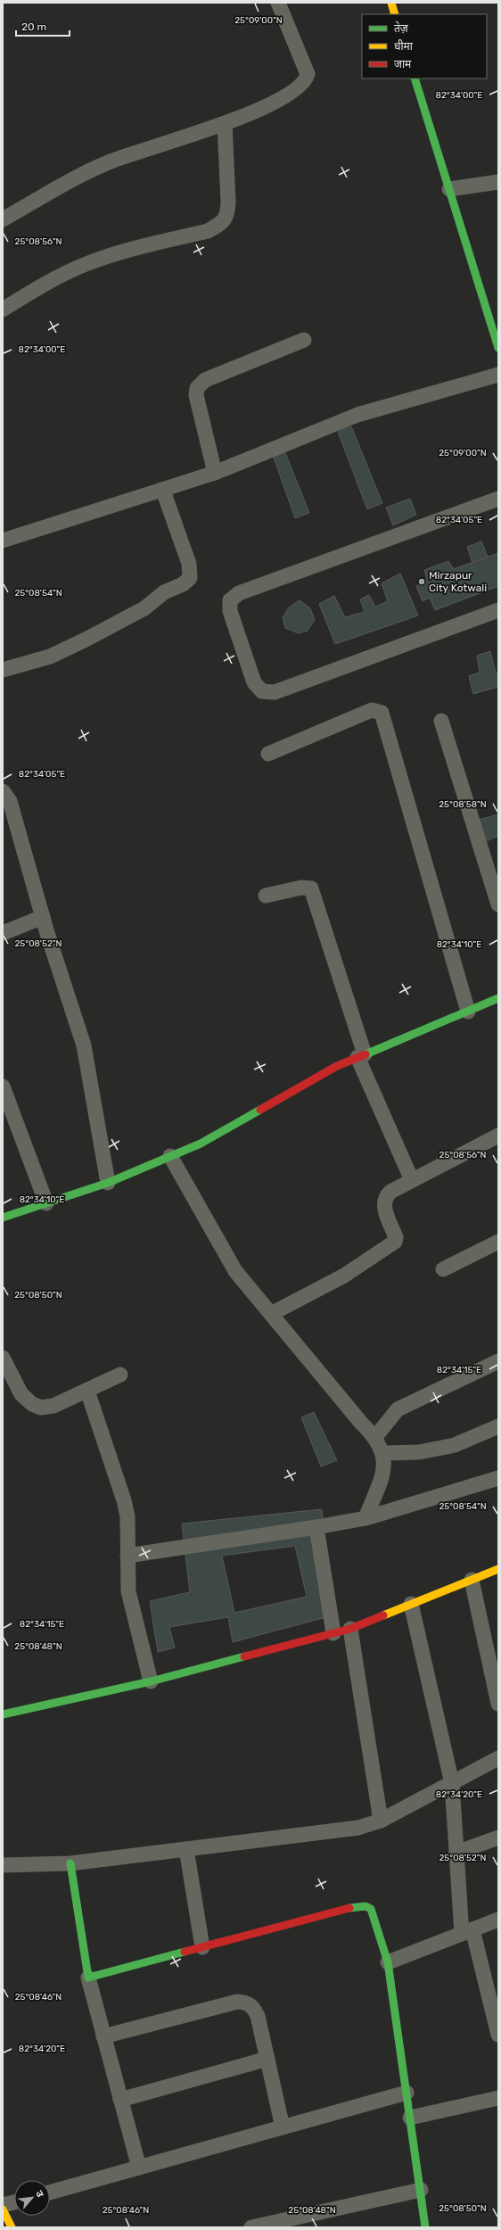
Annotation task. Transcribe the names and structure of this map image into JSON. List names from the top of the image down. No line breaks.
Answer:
{"places":["Mirzapur City Kotwali"],"legend":["तेज़","धीमा","जाम"],"scale_bar":"20 m","north":"top right","coordinates":["25°09'00\"N","82°34'00\"E","25°08'56\"N","82°34'05\"E","25°08'54\"N","25°08'58\"N","25°08'52\"N","82°34'10\"E","25°08'50\"N","82°34'15\"E","25°08'48\"N","82°34'20\"E","25°08'46\"N"]}
